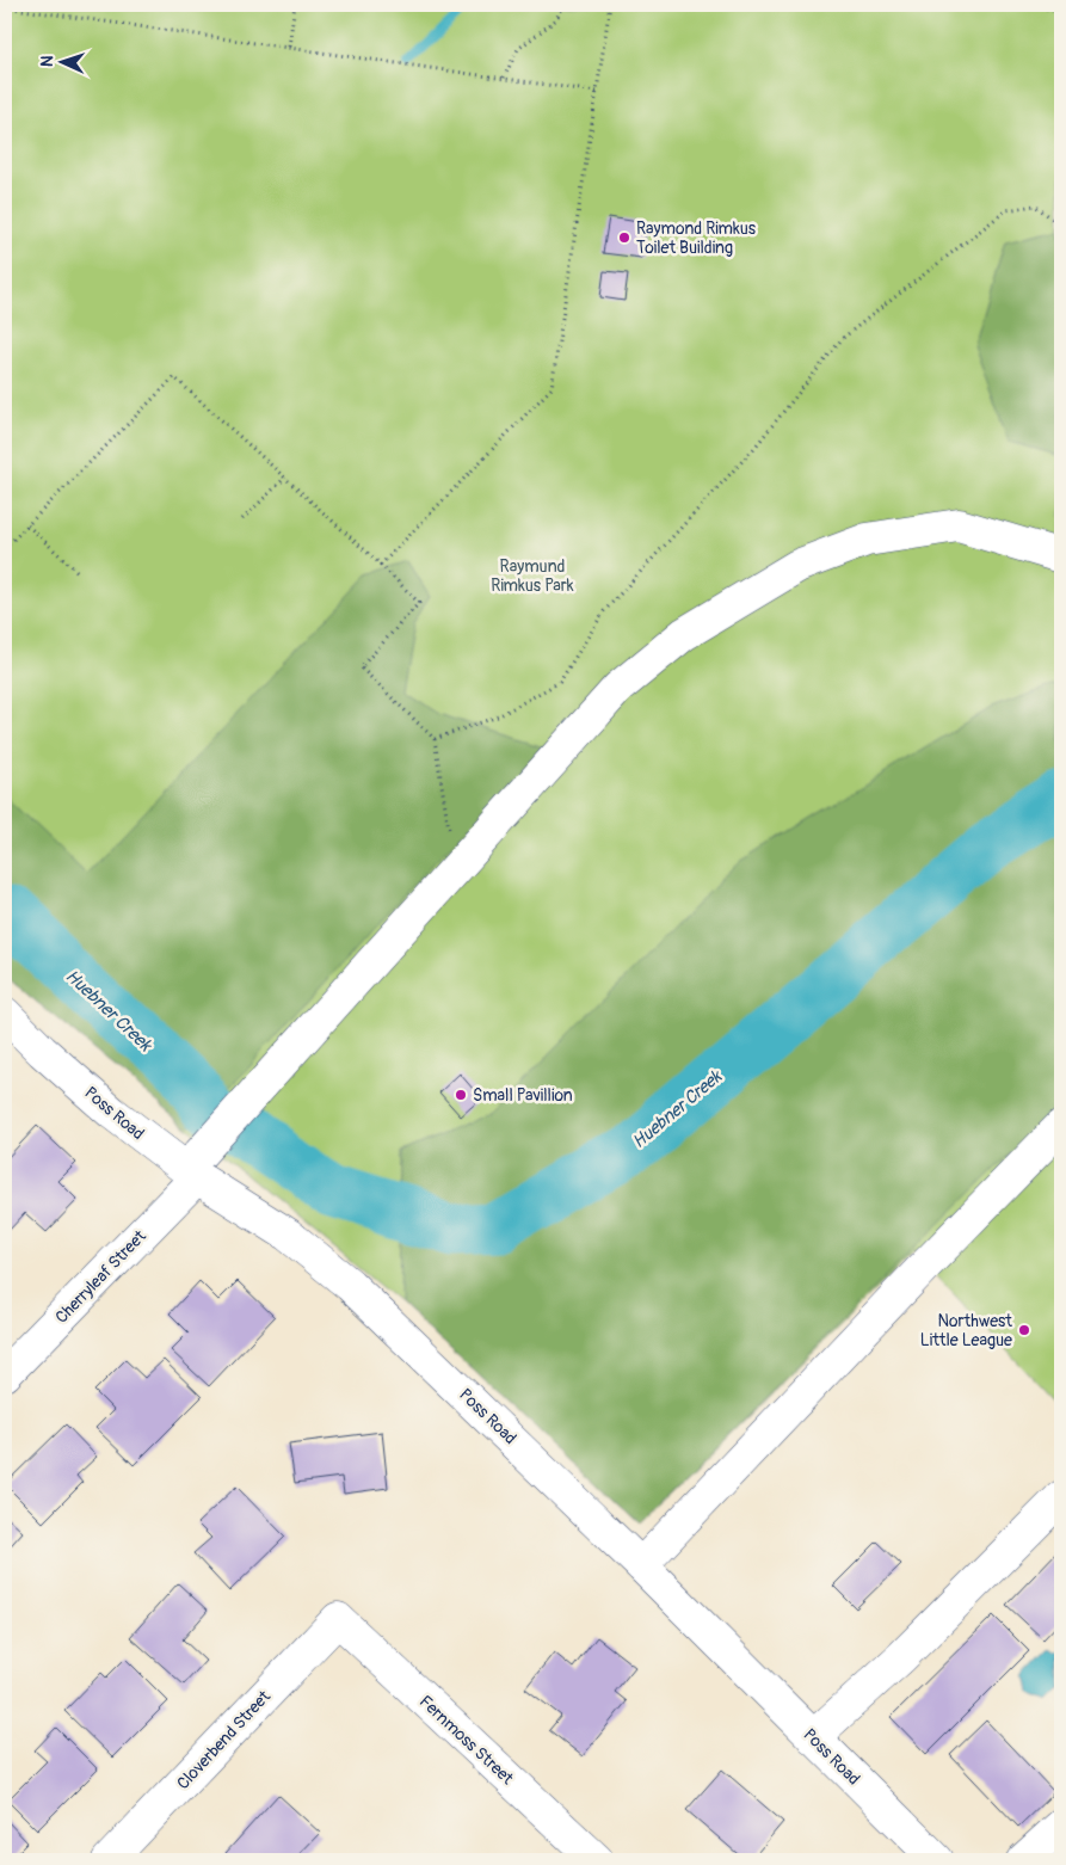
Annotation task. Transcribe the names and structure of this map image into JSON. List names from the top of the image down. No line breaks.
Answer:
{"streets":{"street":["Poss Road","Cherryleaf Street","Cloverbend Street","Fernmoss Street"]},"crossings":[["Poss Road","Cherryleaf Street"],["Cloverbend Street","Fernmoss Street"]],"water":["Huebner Creek"],"parks":["Raymund Rimkus Park"],"places":["Raymond Rimkus Toilet Building","Small Pavillion","Northwest Little League"],"north":"left"}
